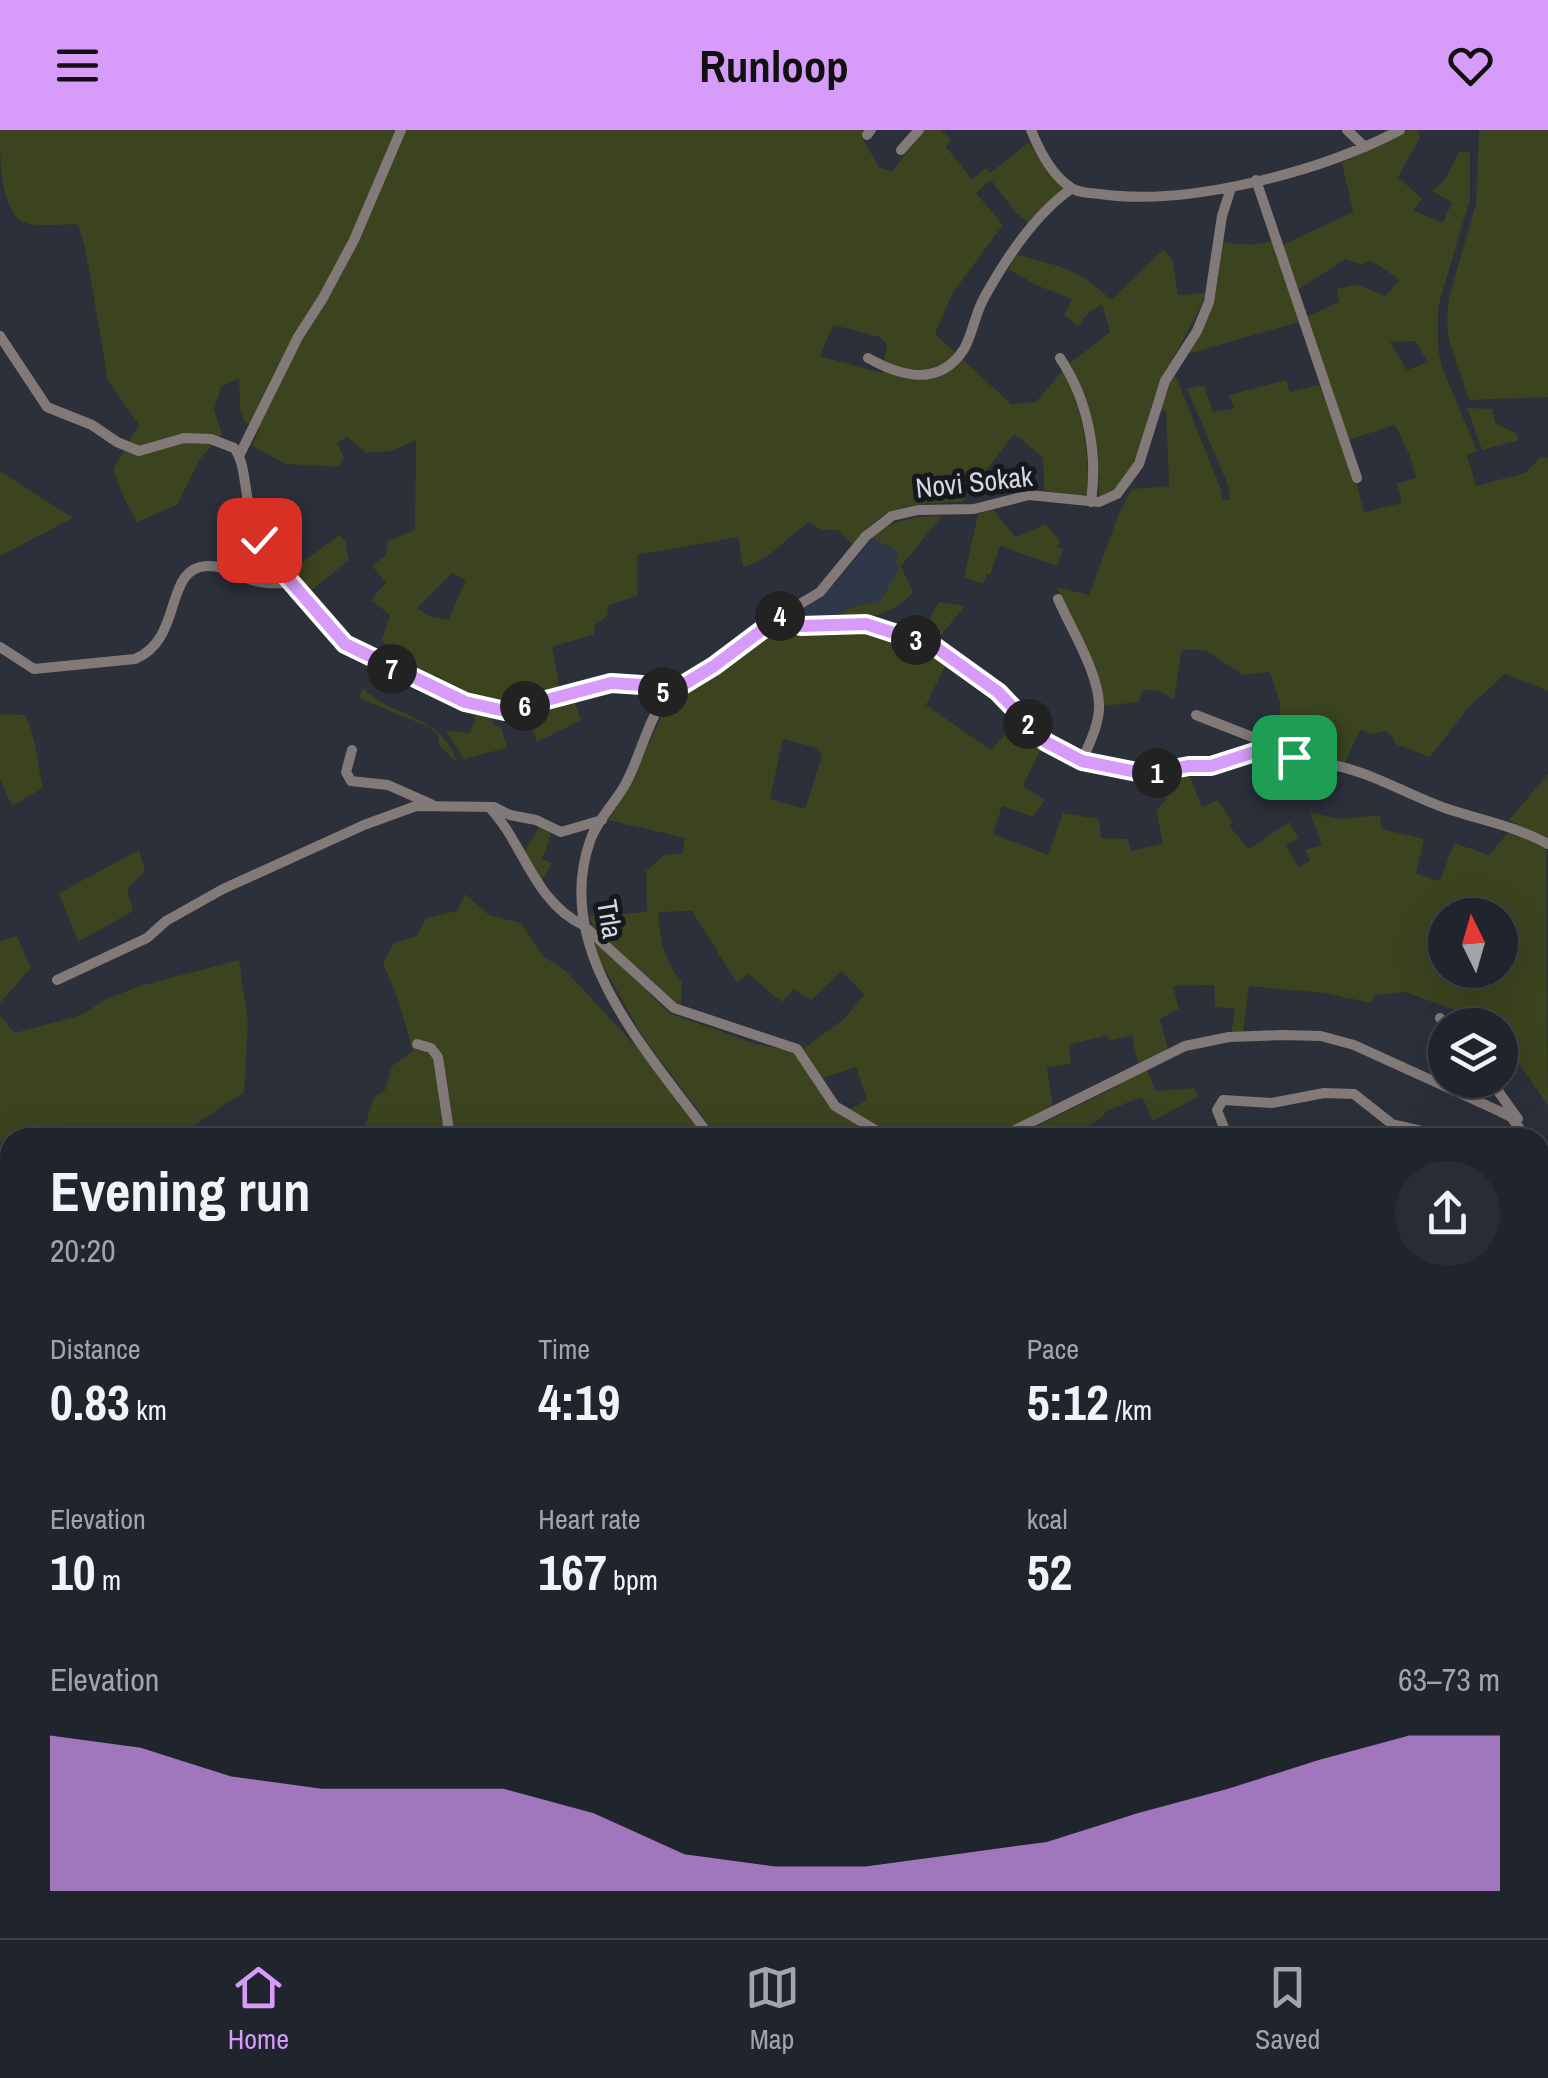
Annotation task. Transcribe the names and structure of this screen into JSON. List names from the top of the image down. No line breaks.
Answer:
{"streets":{"street":["Novi Sokak","Trla"]},"crossings":[["Novi Sokak","Trla"]],"north":"top","page":{"header":"Runloop","pins":["4","3","7","5","6","2","1"],"heading":["Evening run","20:20"],"stats":[["Distance","0.83 km"],["Time","4:19"],["Pace","5:12 /km"],["Elevation","10 m"],["Heart rate","167 bpm"],["kcal","52"]],"chart":["Elevation","63–73 m"],"tabs":["Home","Map","Saved"]}}
